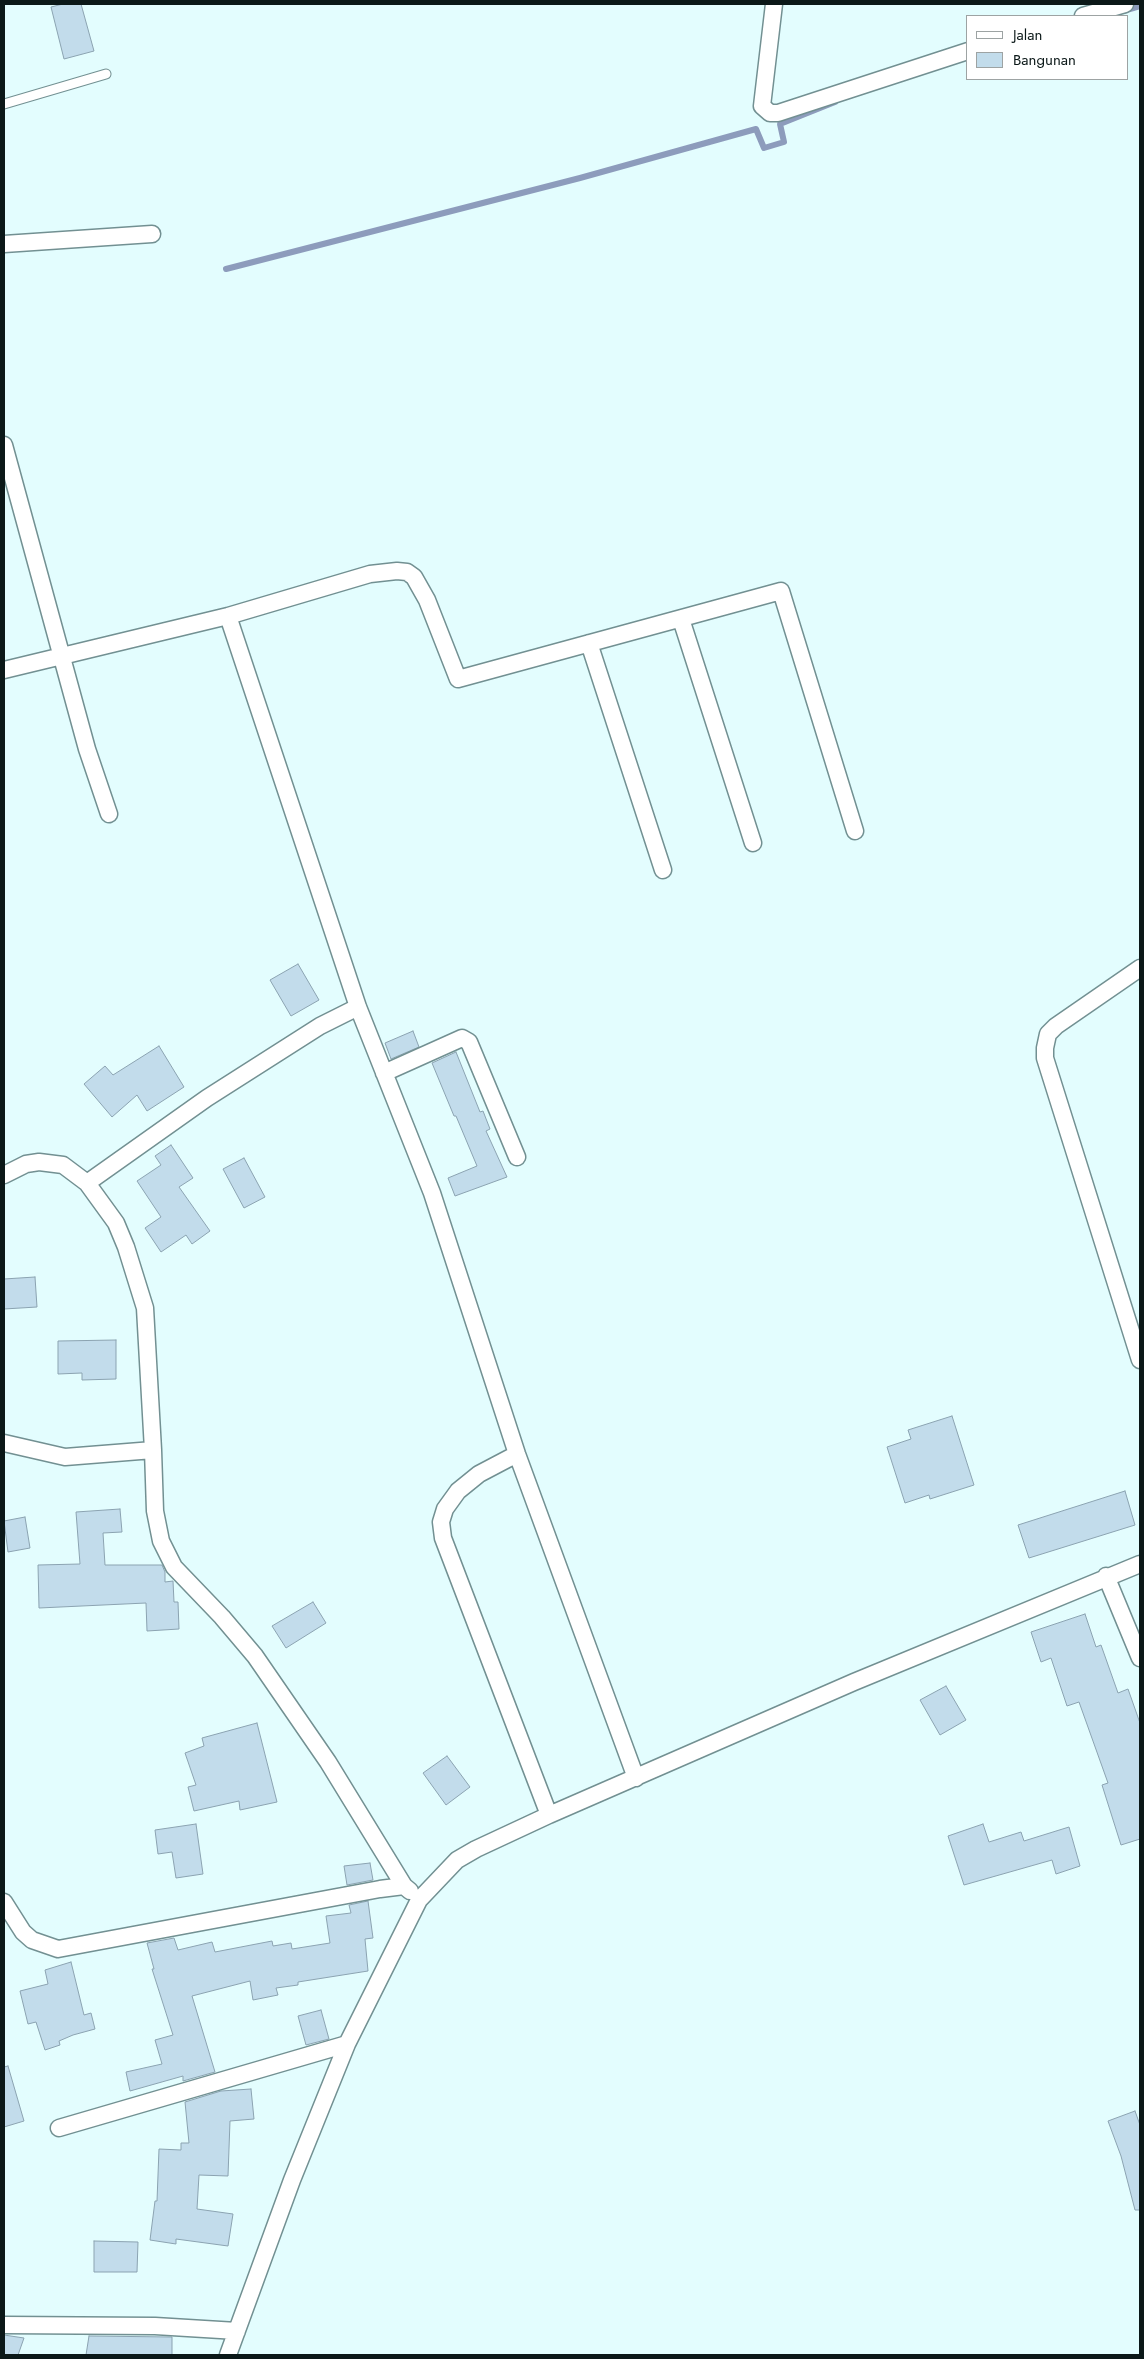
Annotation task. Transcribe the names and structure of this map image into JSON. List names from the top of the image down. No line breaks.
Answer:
{"legend":["Jalan","Bangunan"]}
